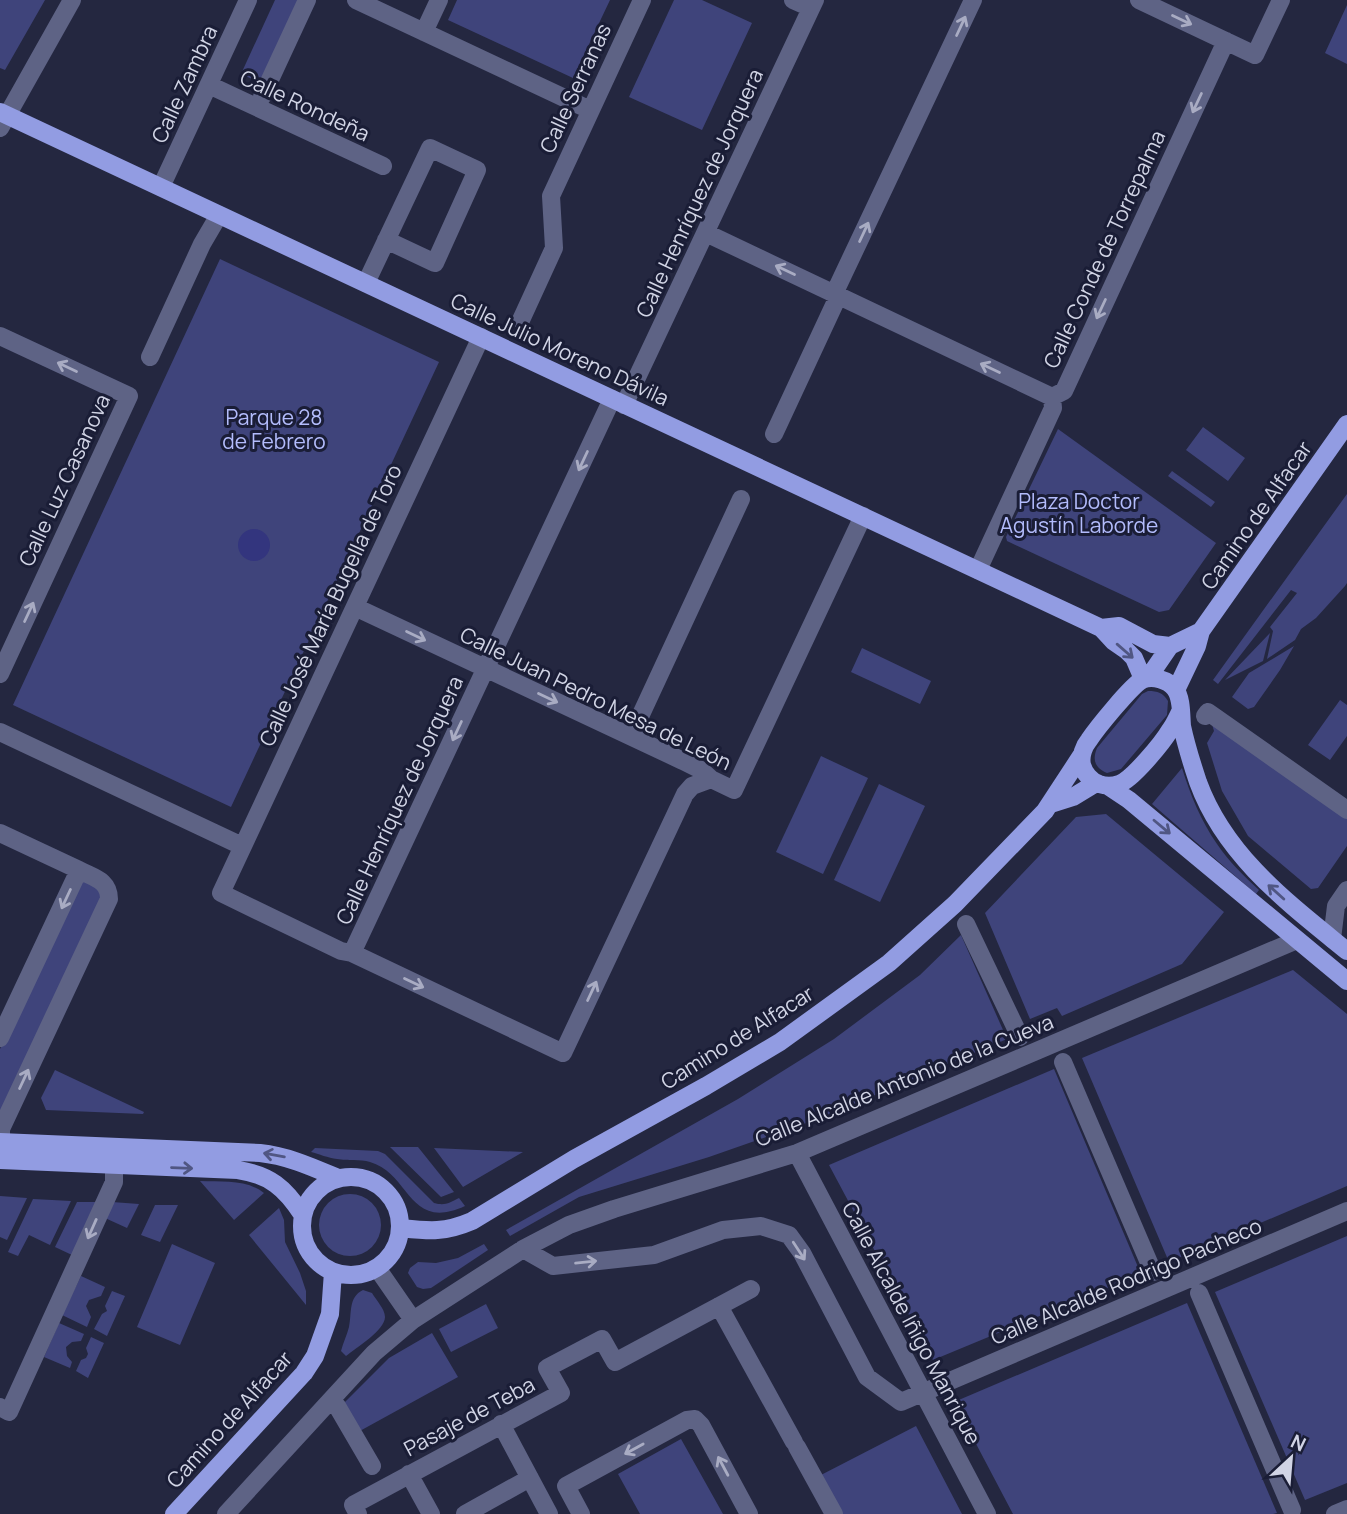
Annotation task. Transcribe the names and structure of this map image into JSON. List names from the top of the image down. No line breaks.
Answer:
{"streets":{"main road":["Calle Julio Moreno Dávila","Camino de Alfacar"],"street":["Calle Zambra","Calle Serranas","Calle Rondeña","Calle Henríquez de Jorquera","Calle Conde de Torrepalma","Calle Luz Casanova","Calle José María Bugella de Toro","Calle Juan Pedro Mesa de León","Calle Alcalde Antonio de la Cueva","Calle Alcalde Rodrigo Pacheco","Calle Alcalde Iñigo Manrique","Pasaje de Teba"]},"crossings":[["Calle Zambra","Calle Rondeña"],["Calle Zambra","Calle Julio Moreno Dávila"],["Calle Henríquez de Jorquera","Calle Conde de Torrepalma"],["Calle Henríquez de Jorquera","Calle Julio Moreno Dávila"],["Calle Henríquez de Jorquera","Calle José María Bugella de Toro"],["Calle Henríquez de Jorquera","Calle Juan Pedro Mesa de León"],["Calle Julio Moreno Dávila","Camino de Alfacar"],["Calle Julio Moreno Dávila","Calle José María Bugella de Toro"],["Calle Julio Moreno Dávila","Calle Juan Pedro Mesa de León"],["Calle José María Bugella de Toro","Calle Juan Pedro Mesa de León"],["Calle Alcalde Antonio de la Cueva","Calle Alcalde Rodrigo Pacheco"],["Calle Alcalde Antonio de la Cueva","Calle Alcalde Iñigo Manrique"],["Calle Alcalde Rodrigo Pacheco","Calle Alcalde Iñigo Manrique"]],"one_way":["Calle Henríquez de Jorquera","Calle Juan Pedro Mesa de León","Calle Alcalde Rodrigo Pacheco"],"parks":["Parque 28 de Febrero","Plaza Doctor Agustín Laborde"],"north":"top right"}
